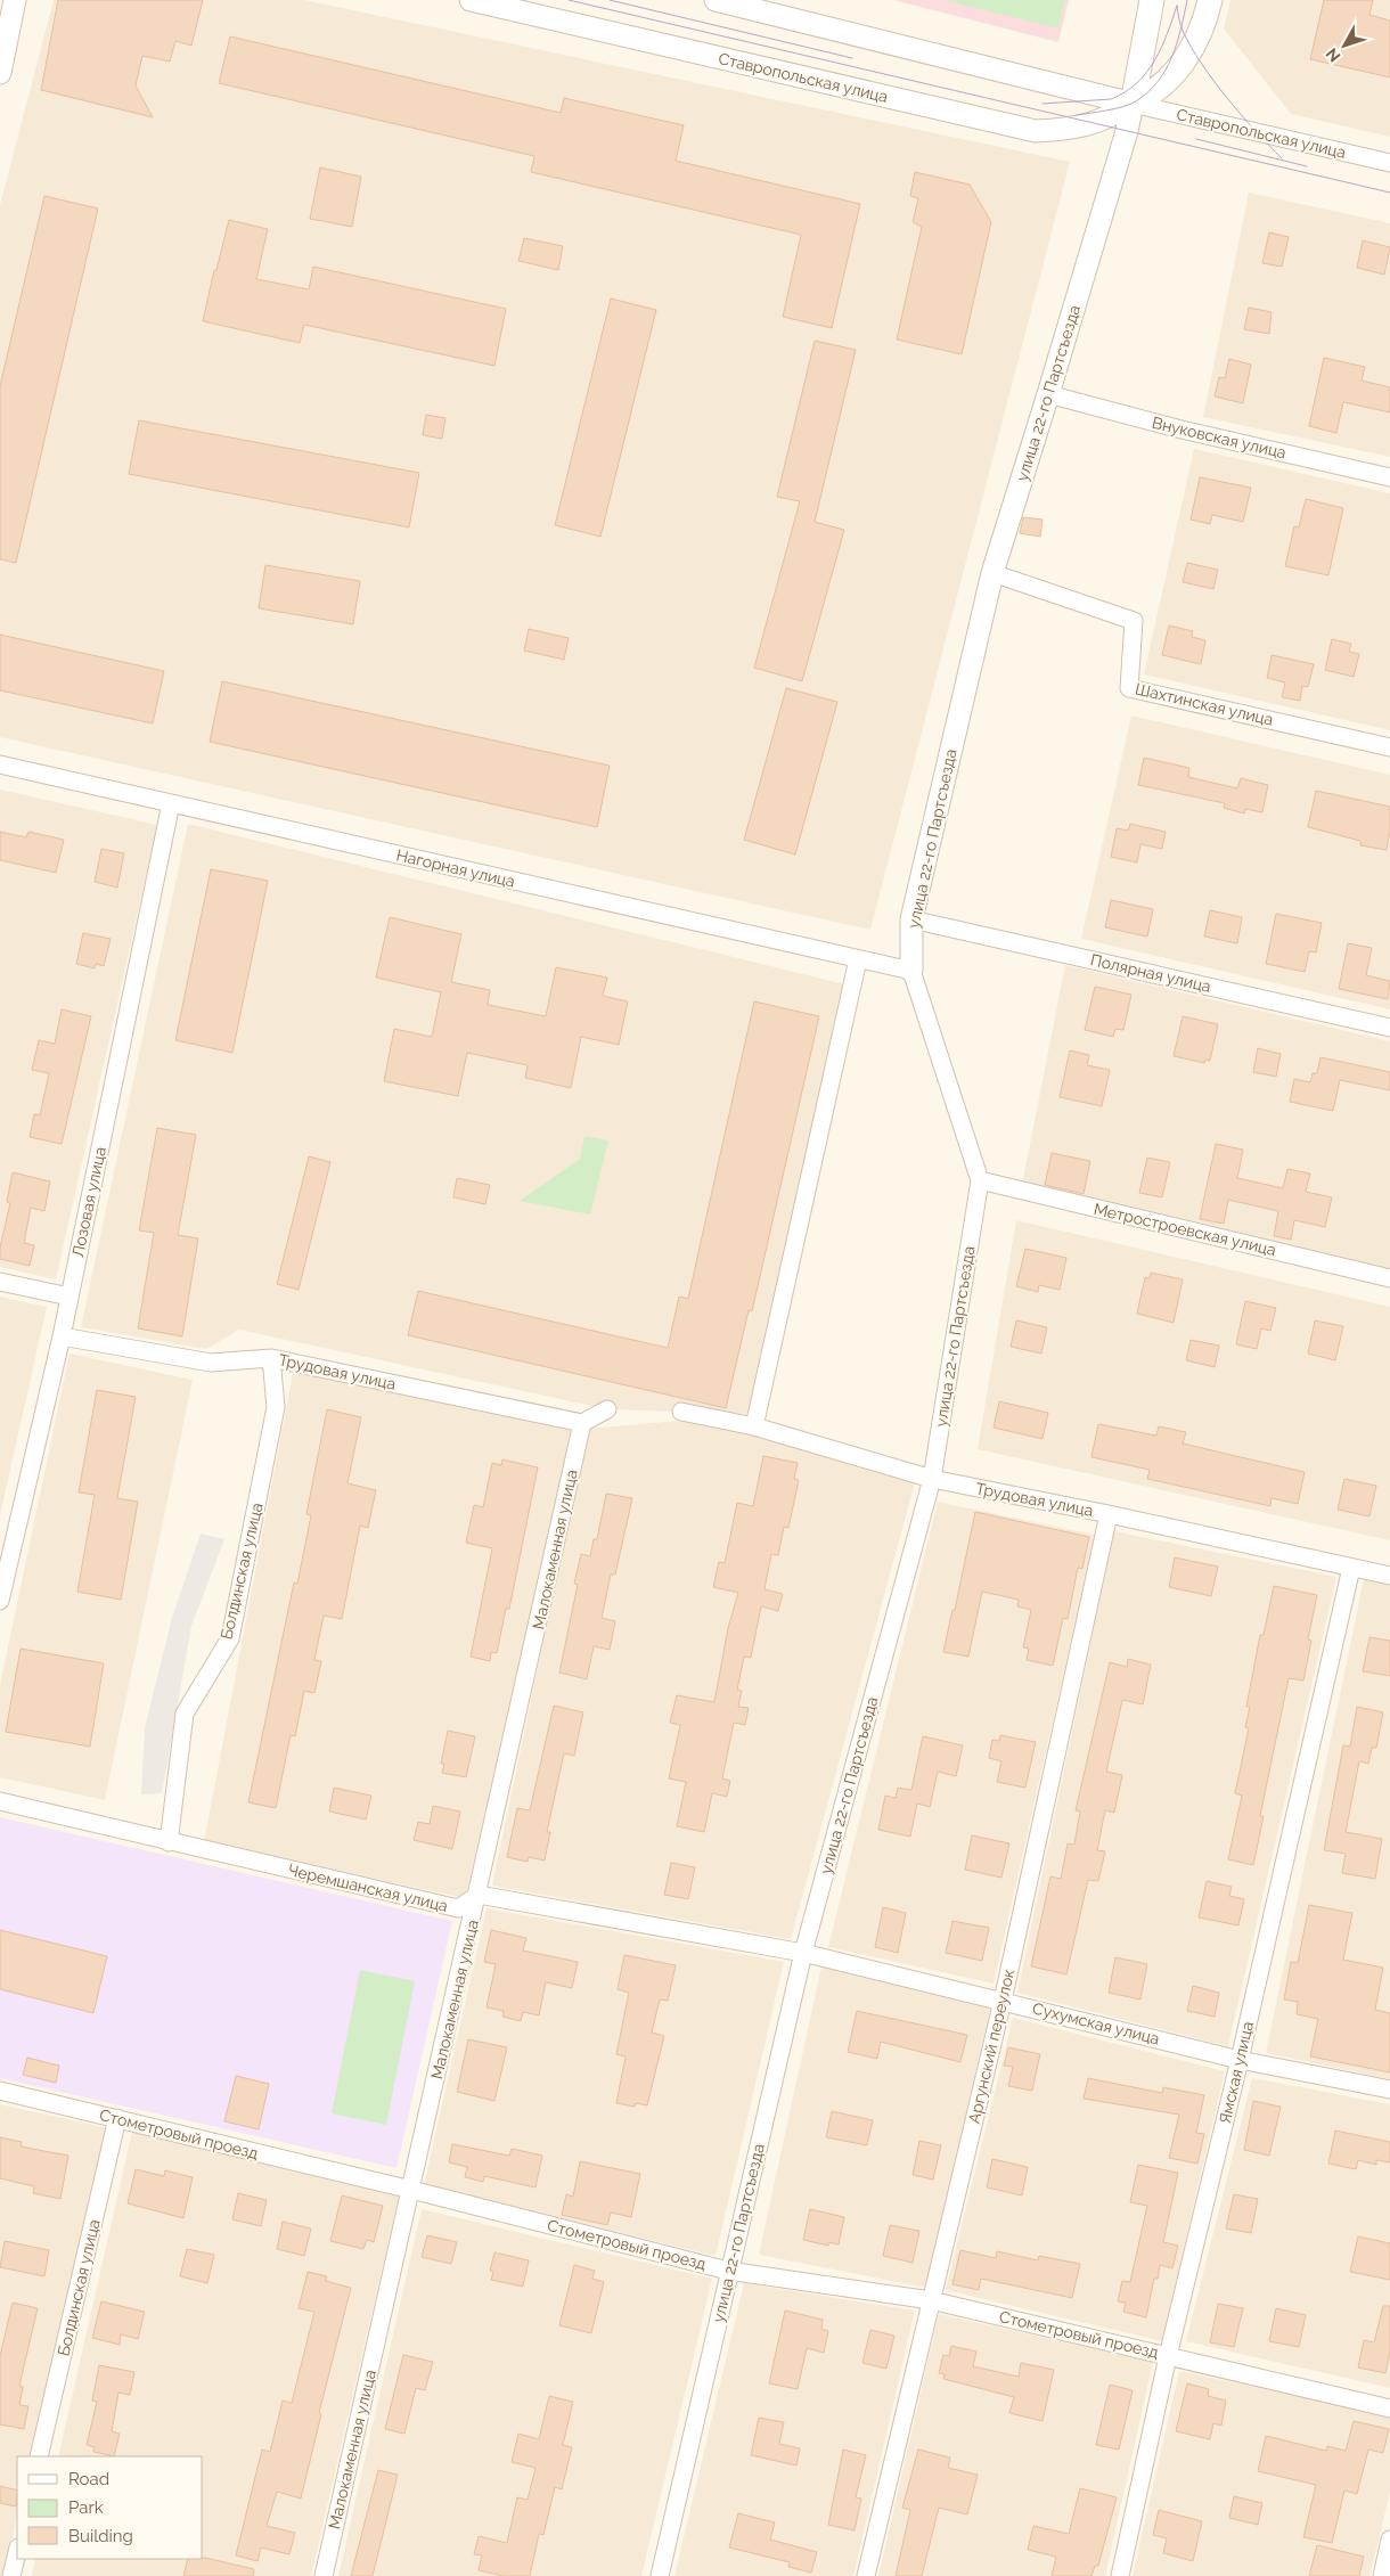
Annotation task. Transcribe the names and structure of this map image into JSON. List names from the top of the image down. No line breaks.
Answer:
{"streets":{"main road":["улица 22-го Партсъезда"],"street":["Ставропольская улица","Внуковская улица","Шахтинская улица","Нагорная улица","Полярная улица","Лозовая улица","Метростроевская улица","Трудовая улица","Малокаменная улица","Болдинская улица","Черемшанская улица","Сухумская улица","Аргунский переулок","Ямская улица","Стометровый проезд"]},"crossings":[["Ставропольская улица","улица 22-го Партсъезда"],["улица 22-го Партсъезда","Внуковская улица"],["улица 22-го Партсъезда","Шахтинская улица"],["улица 22-го Партсъезда","Нагорная улица"],["улица 22-го Партсъезда","Полярная улица"],["улица 22-го Партсъезда","Метростроевская улица"],["улица 22-го Партсъезда","Трудовая улица"],["улица 22-го Партсъезда","Сухумская улица"],["улица 22-го Партсъезда","Стометровый проезд"],["Нагорная улица","Лозовая улица"],["Лозовая улица","Трудовая улица"],["Трудовая улица","Малокаменная улица"],["Трудовая улица","Болдинская улица"],["Трудовая улица","Аргунский переулок"],["Трудовая улица","Ямская улица"],["Малокаменная улица","Черемшанская улица"],["Малокаменная улица","Стометровый проезд"],["Болдинская улица","Черемшанская улица"],["Болдинская улица","Стометровый проезд"],["Сухумская улица","Аргунский переулок"],["Сухумская улица","Ямская улица"],["Аргунский переулок","Стометровый проезд"],["Ямская улица","Стометровый проезд"]],"legend":["Road","Park","Building"],"north":"bottom left"}
